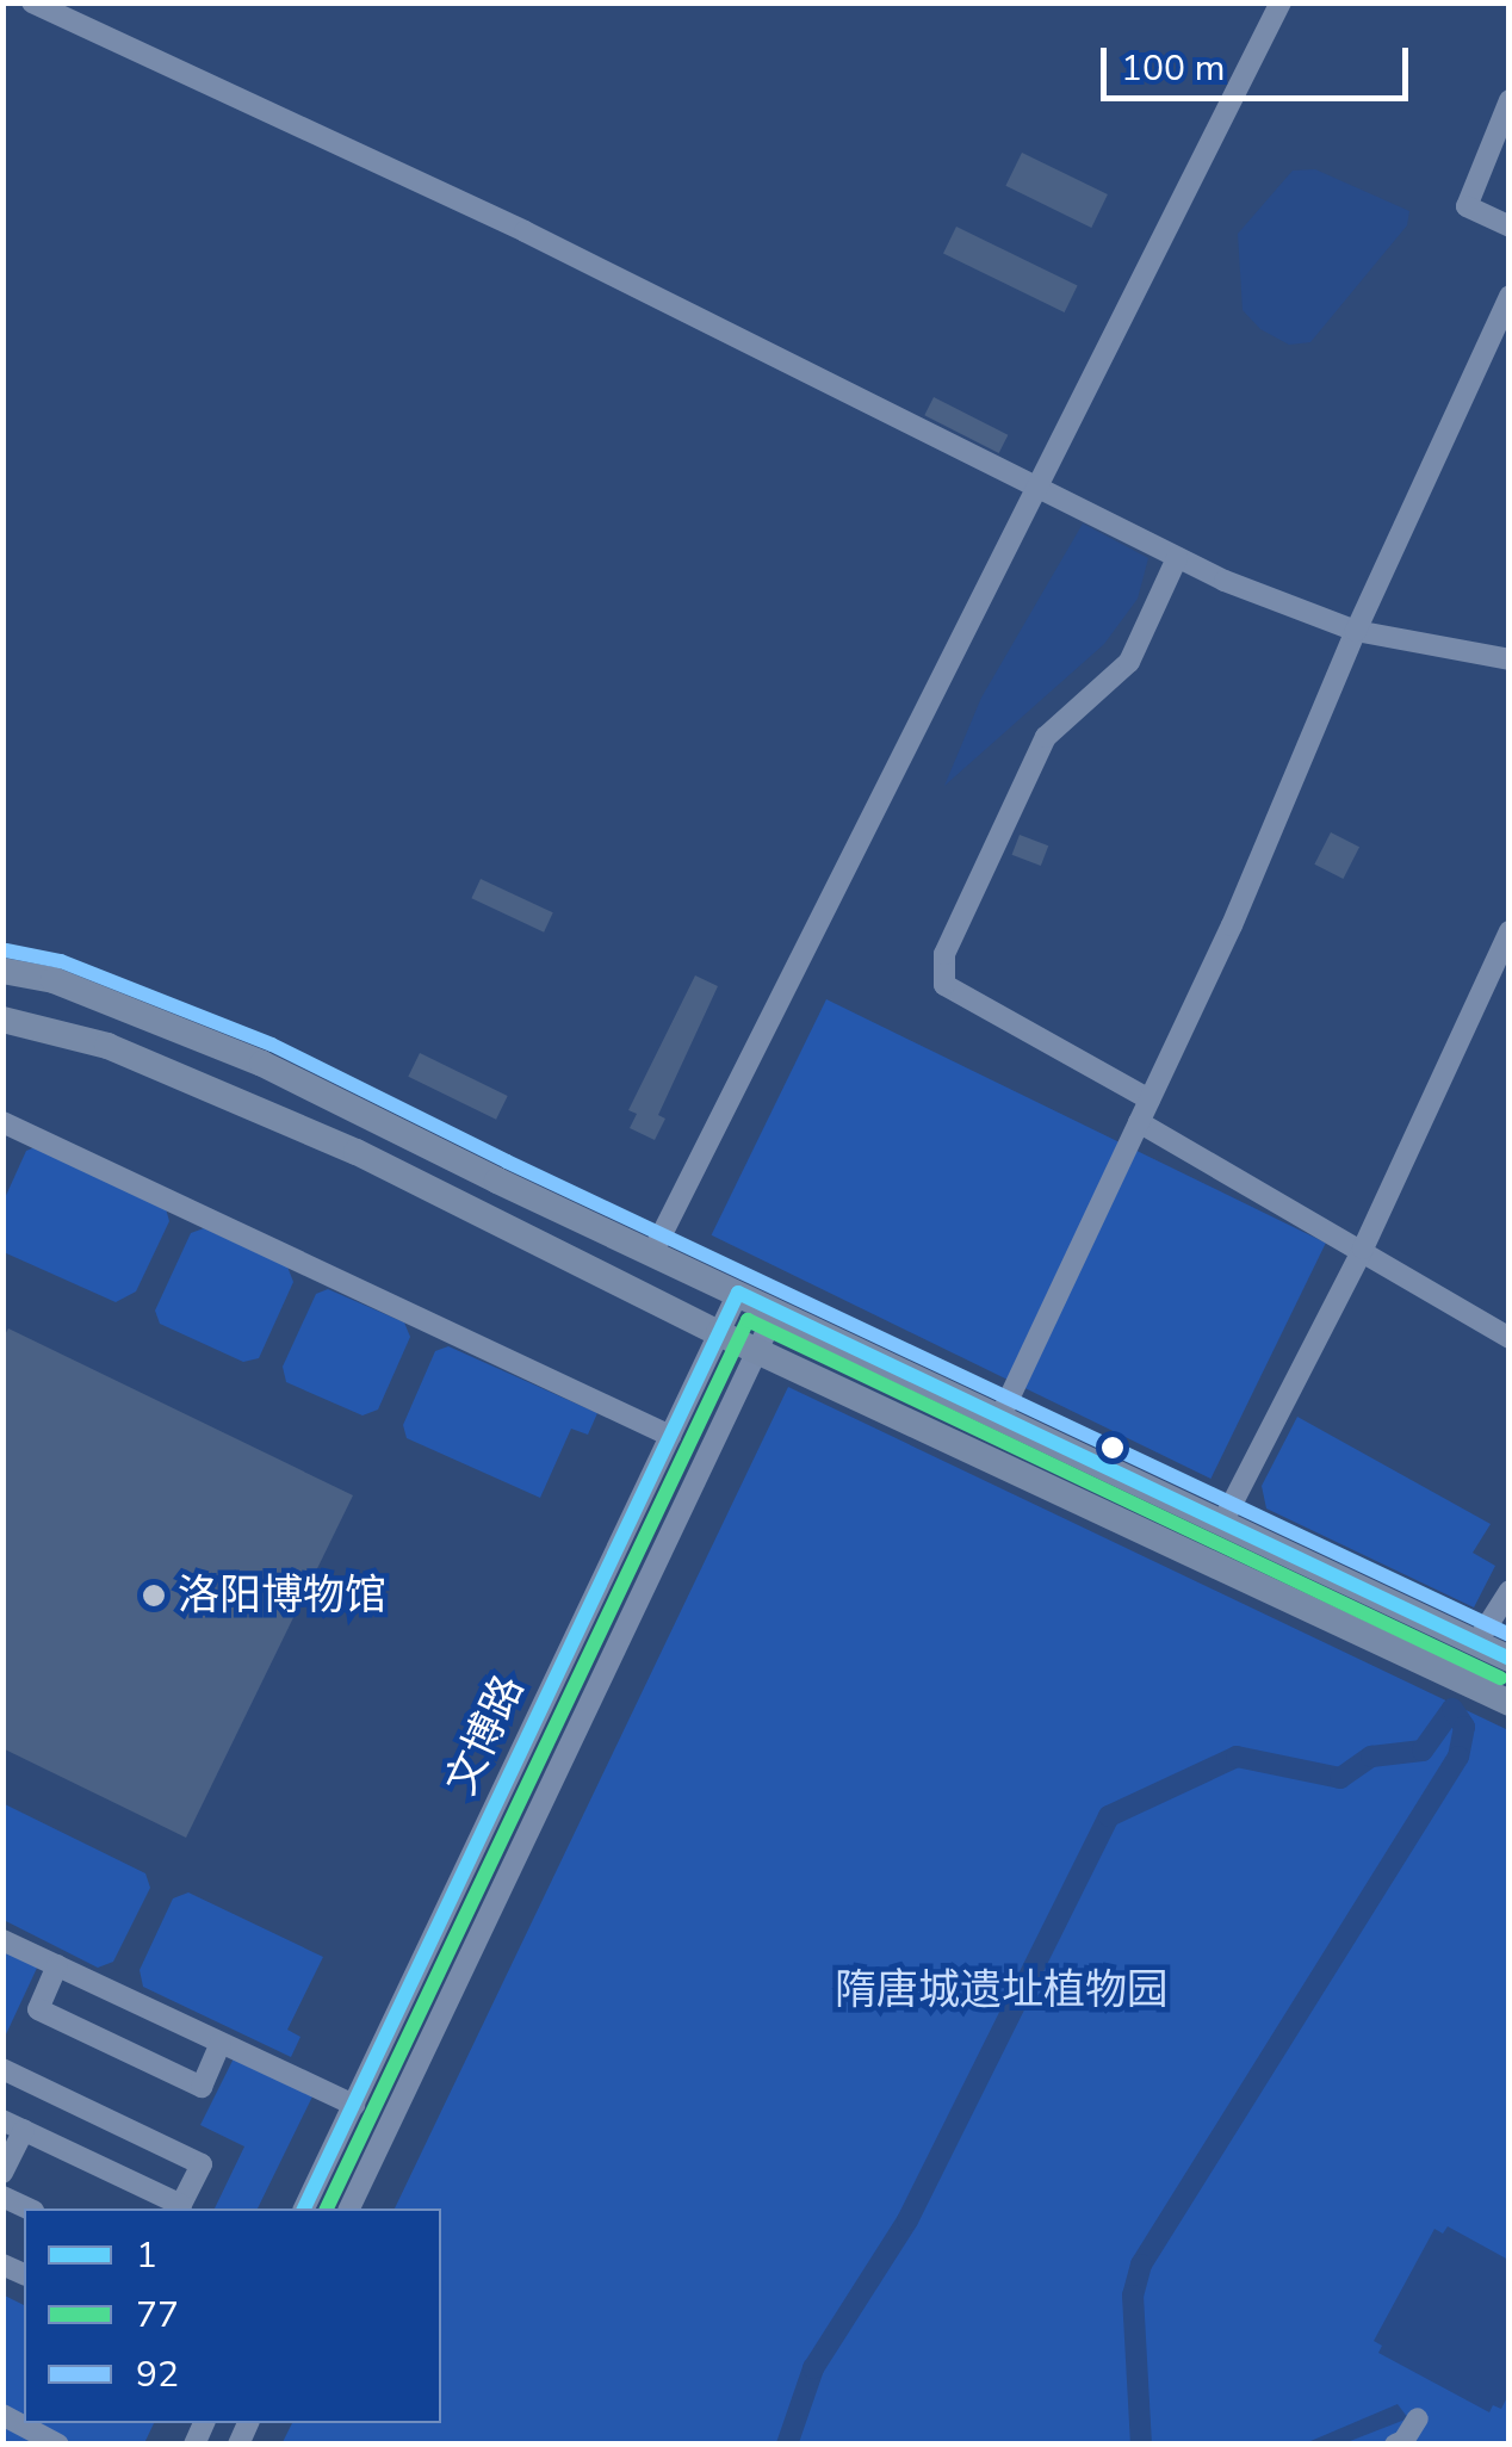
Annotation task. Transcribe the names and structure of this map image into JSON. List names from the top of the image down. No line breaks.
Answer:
{"streets":{"street":["文博路"]},"parks":["隋唐城遗址植物园"],"places":["洛阳博物馆"],"lines":["transit line 92","transit line 1","transit line 77"],"legend":["1","77","92"],"scale_bar":"100 m"}
